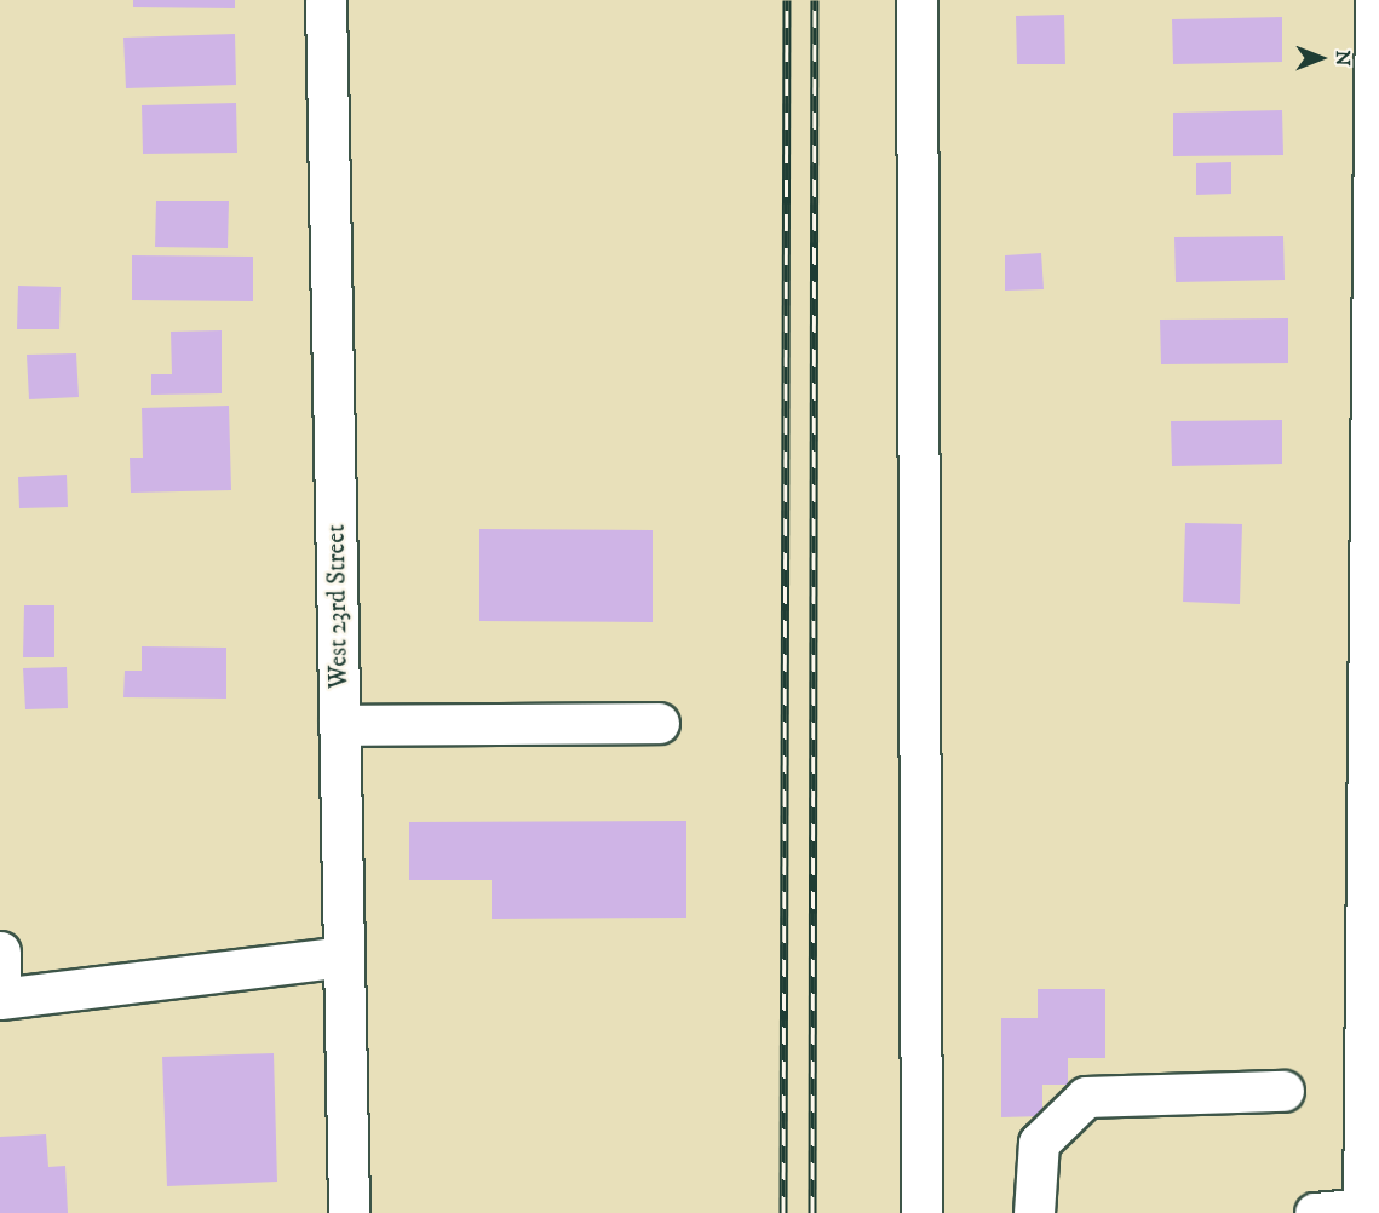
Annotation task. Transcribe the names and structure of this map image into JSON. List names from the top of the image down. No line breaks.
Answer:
{"streets":{"street":["West 23rd Street"]},"north":"right"}
